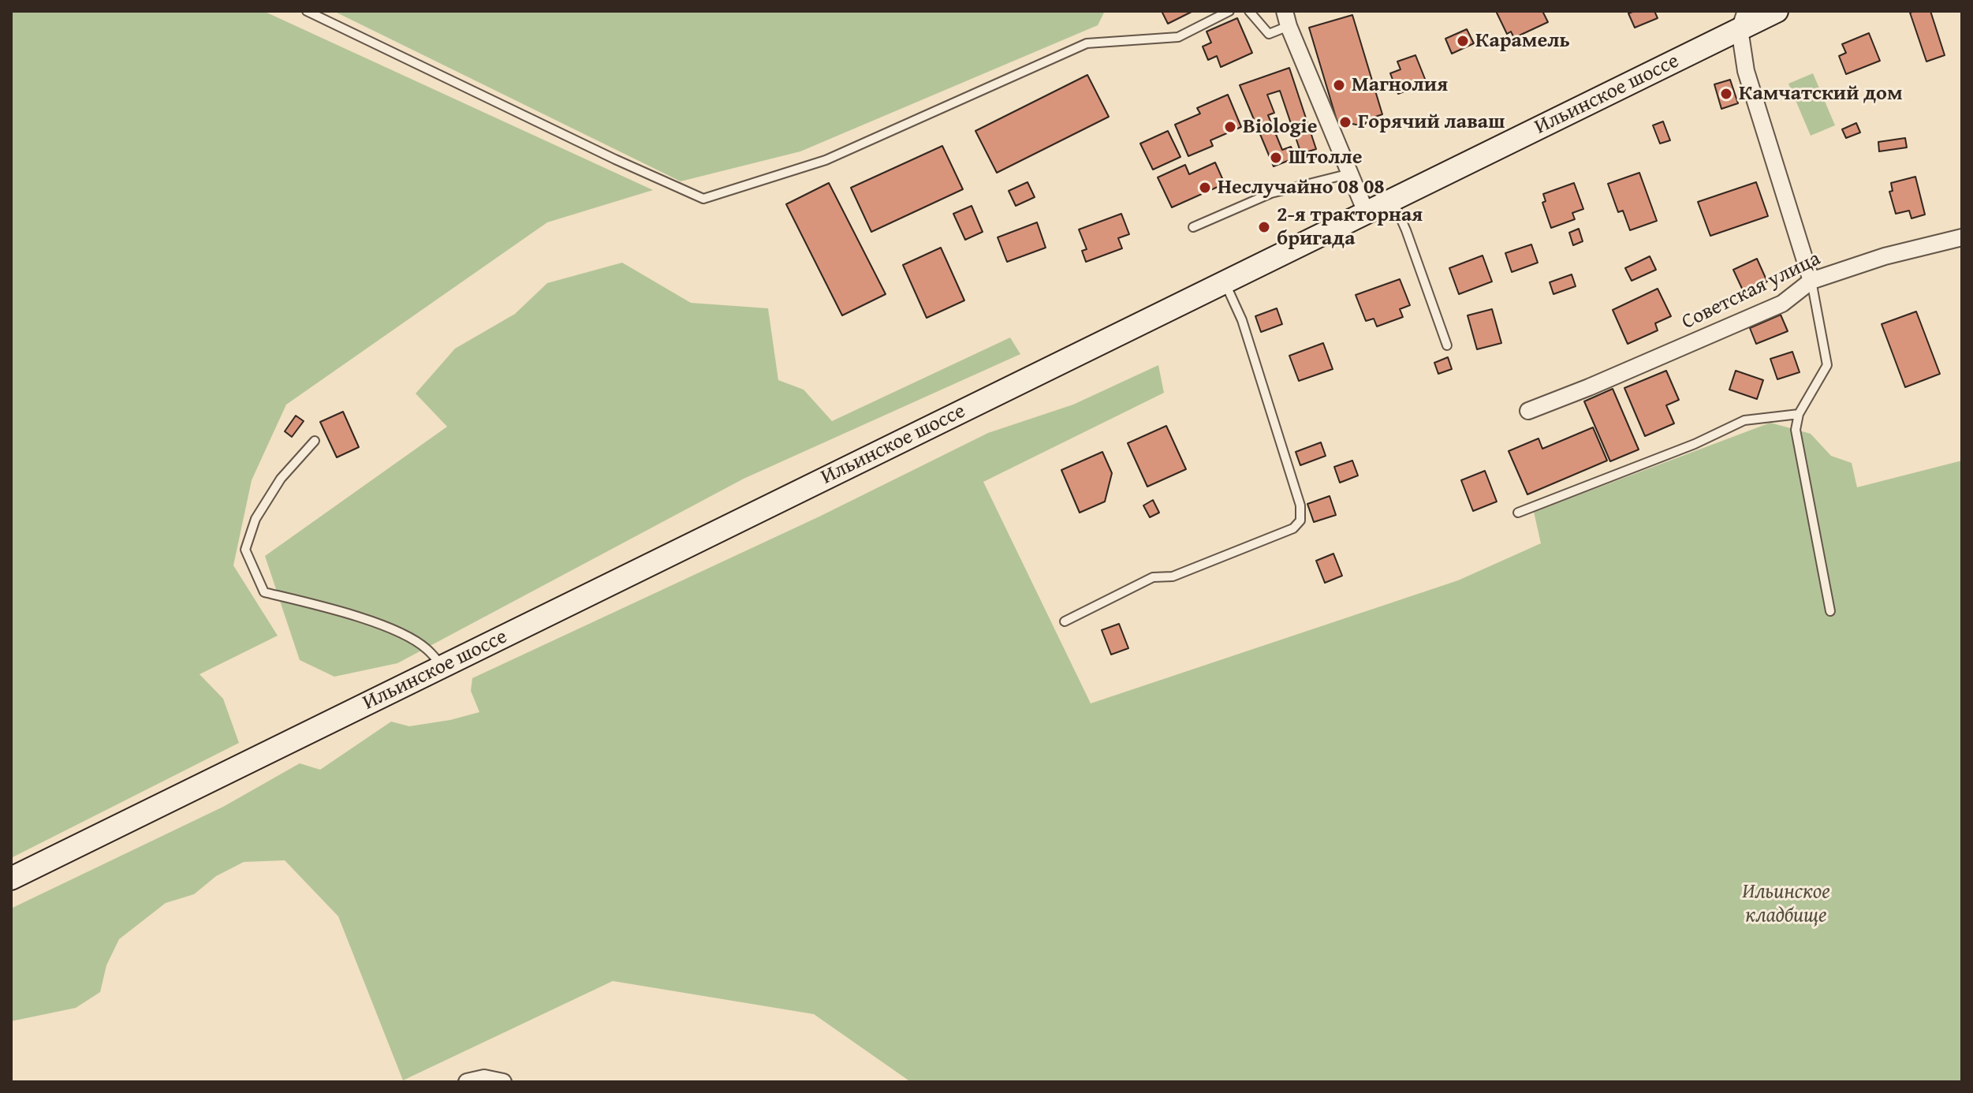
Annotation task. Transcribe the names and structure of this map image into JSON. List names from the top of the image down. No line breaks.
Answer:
{"streets":{"main road":["Ильинское шоссе"],"street":["Советская улица"]},"parks":["Ильинское кладбище"],"places":["Карамель","Магнолия","Камчатский дом","Горячий лаваш","Biologie","Штолле","Неслучайно 08 08","2-я тракторная бригада"]}
